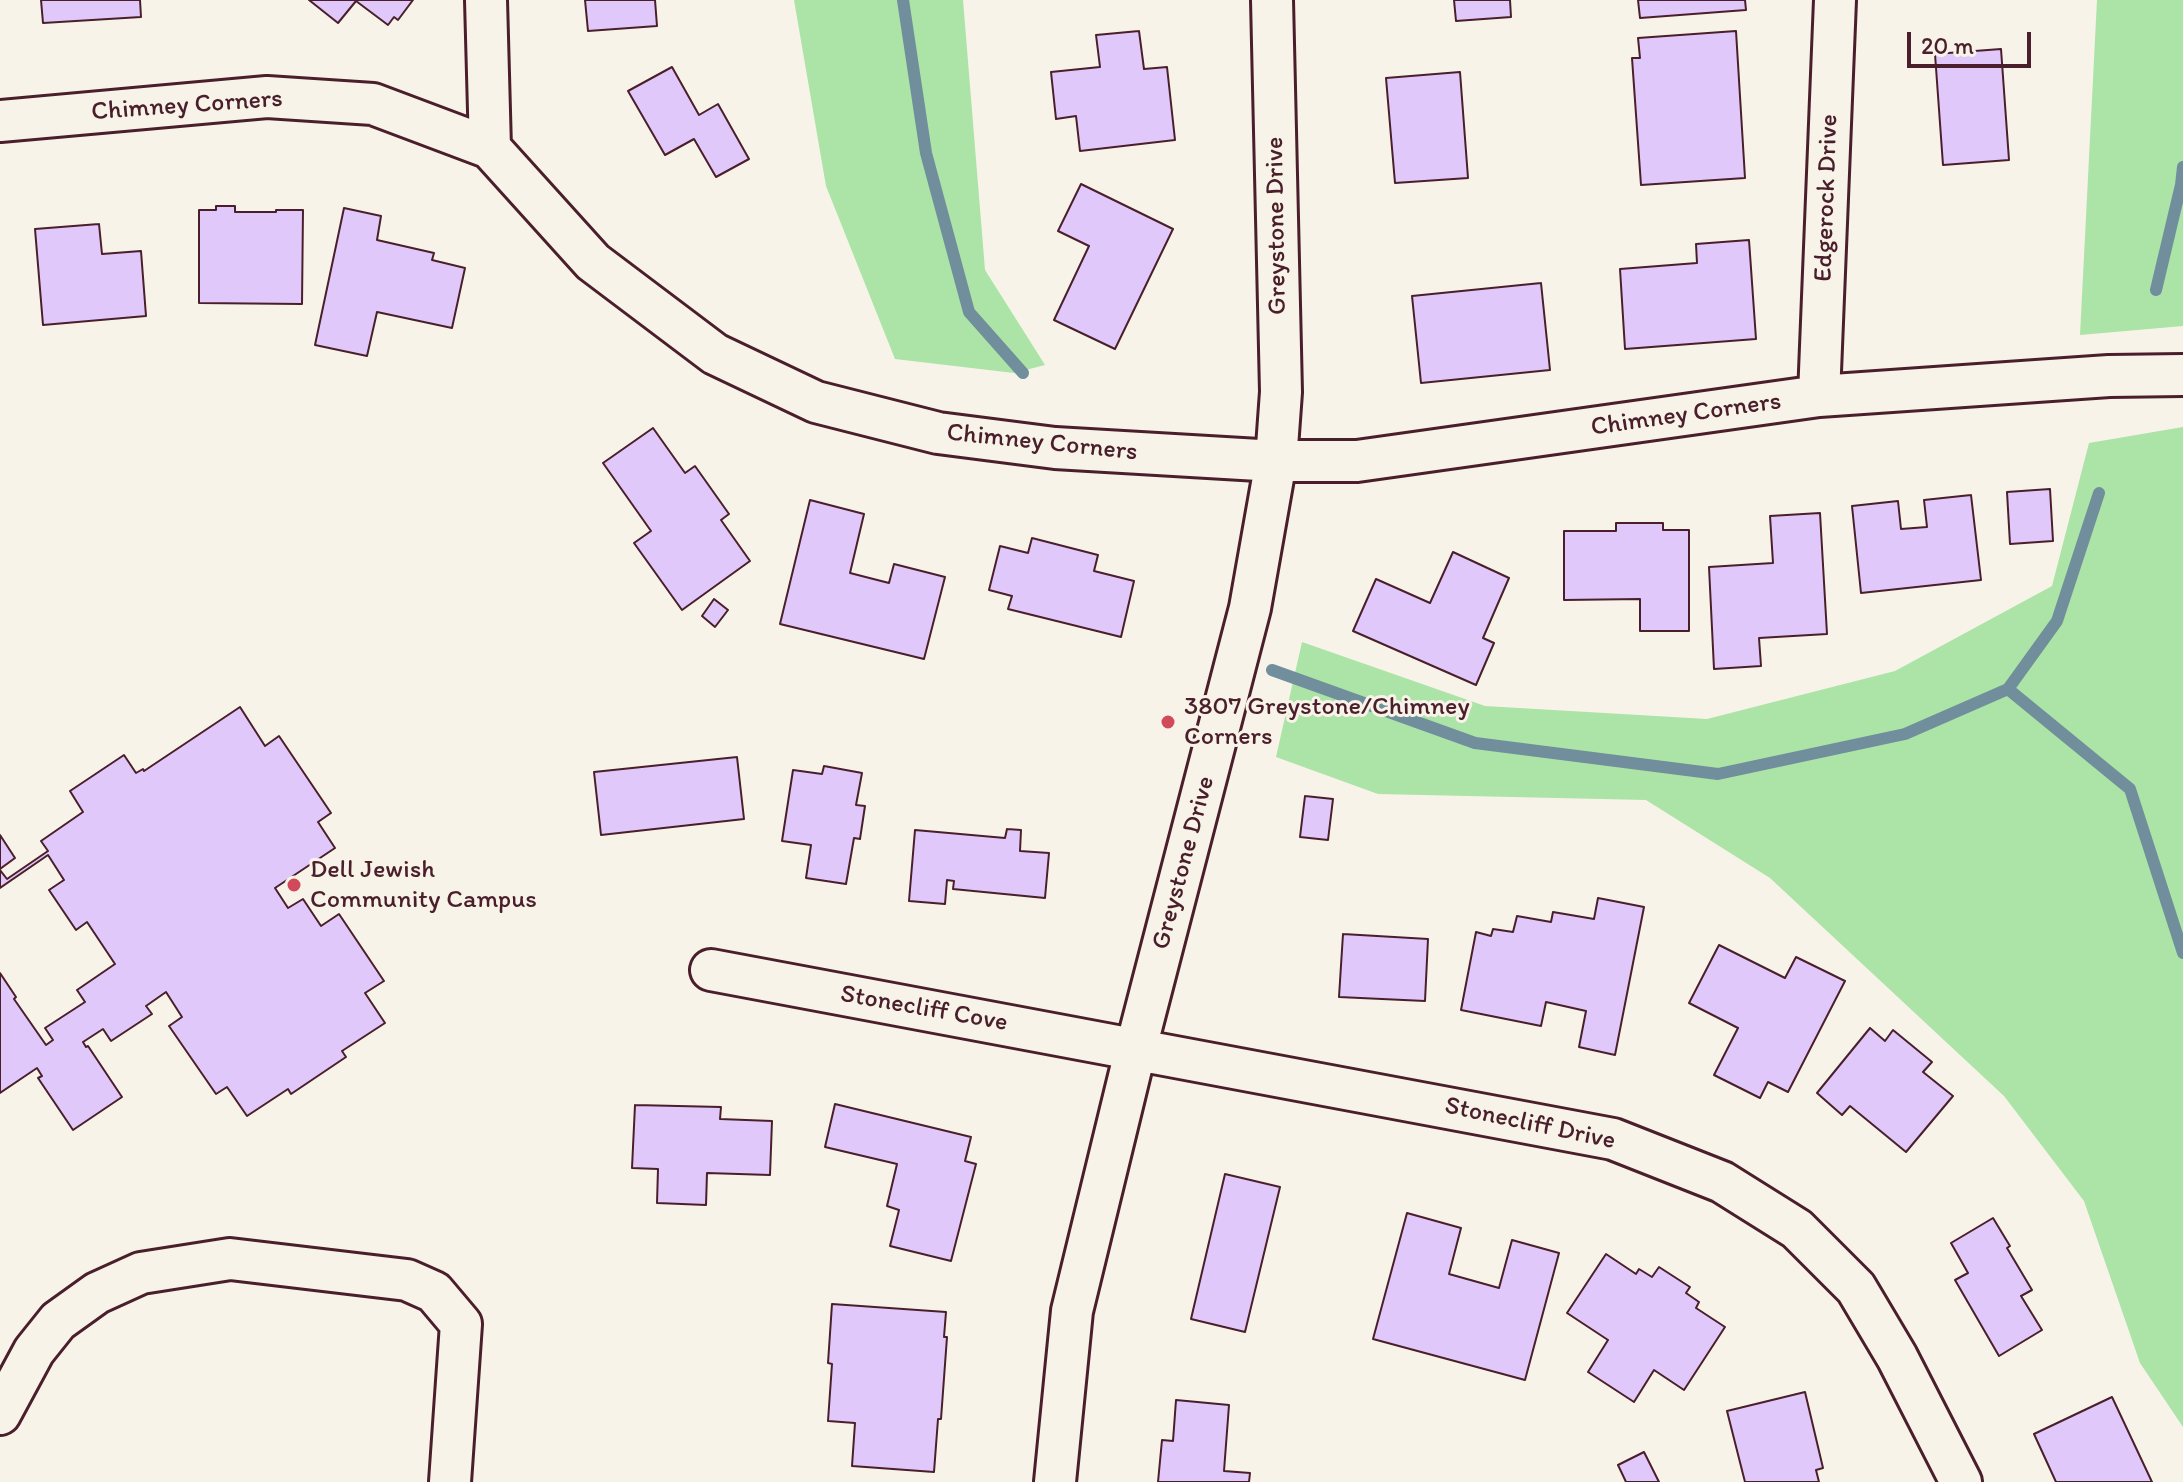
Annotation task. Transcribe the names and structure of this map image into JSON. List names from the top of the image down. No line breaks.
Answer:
{"streets":{"street":["Chimney Corners","Edgerock Drive","Greystone Drive","Stonecliff Cove","Stonecliff Drive"]},"crossings":[["Chimney Corners","Edgerock Drive"],["Chimney Corners","Greystone Drive"],["Greystone Drive","Stonecliff Cove"],["Greystone Drive","Stonecliff Drive"],["Stonecliff Cove","Stonecliff Drive"]],"places":["3807 Greystone/Chimney Corners","Dell Jewish Community Campus"],"scale_bar":"20 m"}
